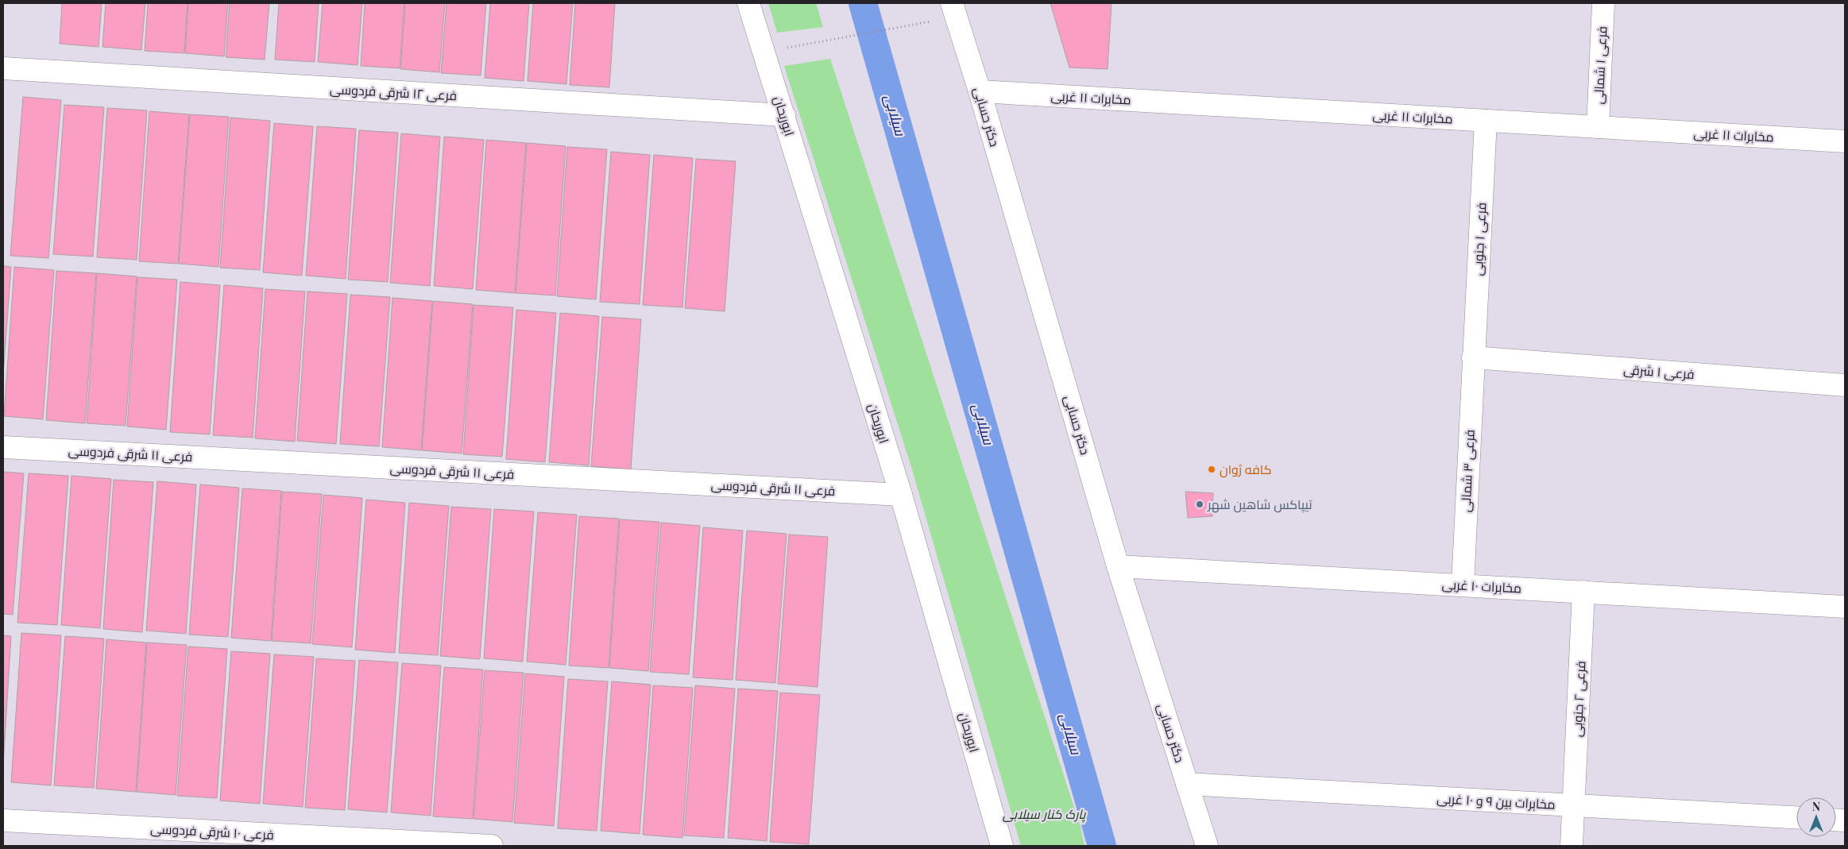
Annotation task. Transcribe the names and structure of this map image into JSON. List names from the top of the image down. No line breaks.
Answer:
{"streets":{"street":["فرعی ۱ شمالی","فرعی ۱۲ شرقی فردوسی","مخابرات ۱۱ غربی","ابوریحان","دکتر حسابی","فرعی ۱ جنوبی","فرعی ۱ شرقی","فرعی ۱۱ شرقی فردوسی","فرعی ۳ شمالی","مخابرات ۱۰ غربی","فرعی ۲ جنوبی","مخابرات بین ۹ و ۱۰ غربی","فرعی ۱۰ شرقی فردوسی"]},"crossings":[["فرعی ۱ شمالی","مخابرات ۱۱ غربی"],["فرعی ۱۲ شرقی فردوسی","ابوریحان"],["مخابرات ۱۱ غربی","دکتر حسابی"],["مخابرات ۱۱ غربی","فرعی ۱ جنوبی"],["ابوریحان","فرعی ۱۱ شرقی فردوسی"],["دکتر حسابی","مخابرات ۱۰ غربی"],["دکتر حسابی","مخابرات بین ۹ و ۱۰ غربی"],["فرعی ۱ جنوبی","فرعی ۱ شرقی"],["فرعی ۱ جنوبی","فرعی ۳ شمالی"],["فرعی ۱ شرقی","فرعی ۳ شمالی"],["فرعی ۳ شمالی","مخابرات ۱۰ غربی"],["مخابرات ۱۰ غربی","فرعی ۲ جنوبی"],["فرعی ۲ جنوبی","مخابرات بین ۹ و ۱۰ غربی"]],"water":["سیلابی"],"parks":["پارک کنار سیلابی"],"places":["کافه ژوان","تیپاکس شاهین شهر"],"north":"top"}
